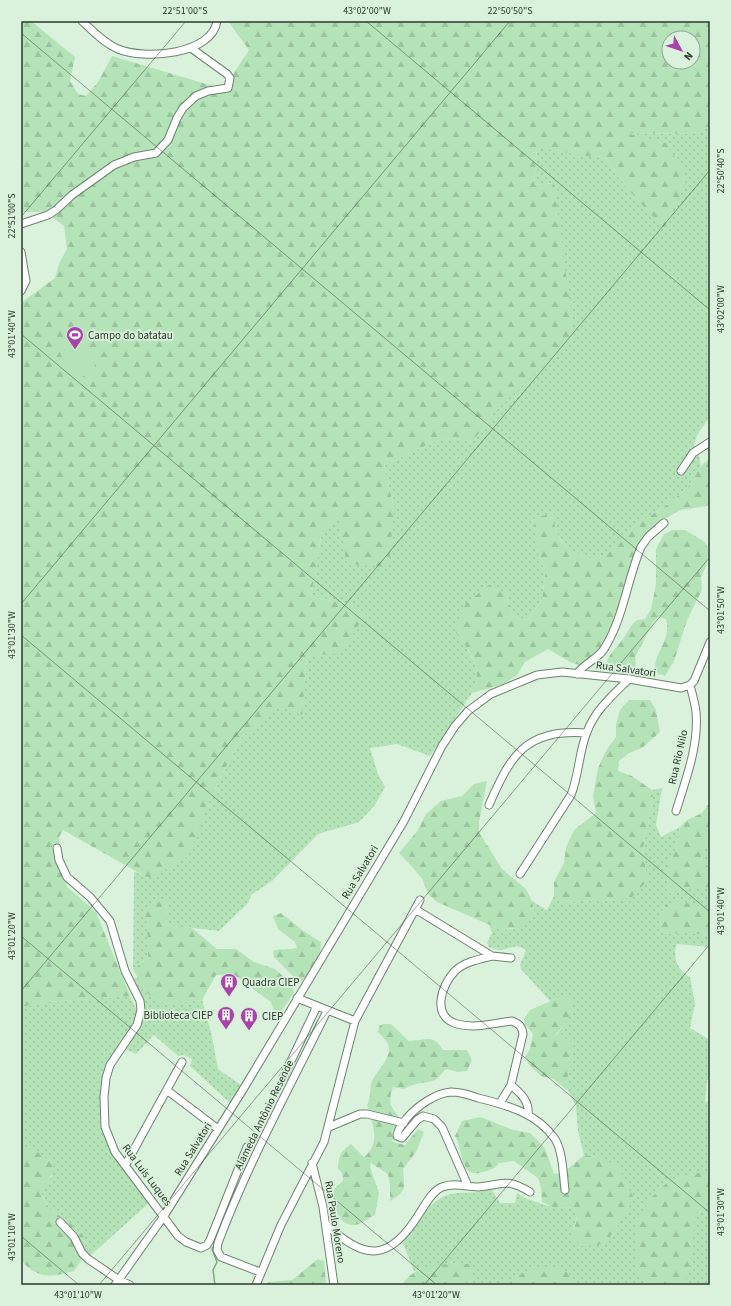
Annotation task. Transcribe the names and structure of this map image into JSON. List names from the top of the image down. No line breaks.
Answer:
{"streets":{"street":["Rua Salvatori","Rua Rio Nilo","Alameda Antônio Resende","Rua Luis Luques","Rua Paulo Moreno"]},"crossings":[["Rua Salvatori","Rua Rio Nilo"],["Rua Salvatori","Rua Luis Luques"],["Alameda Antônio Resende","Rua Luis Luques"]],"places":{"sports":["Campo do batatau"],"building":["Quadra CIEP","Biblioteca CIEP","CIEP"]},"north":"bottom right","coordinates":["22°51'00\"S","43°02'00\"W","22°50'50\"S","22°50'40\"S","43°01'40\"W","43°01'50\"W","43°01'30\"W","43°01'20\"W","43°01'10\"W"]}
